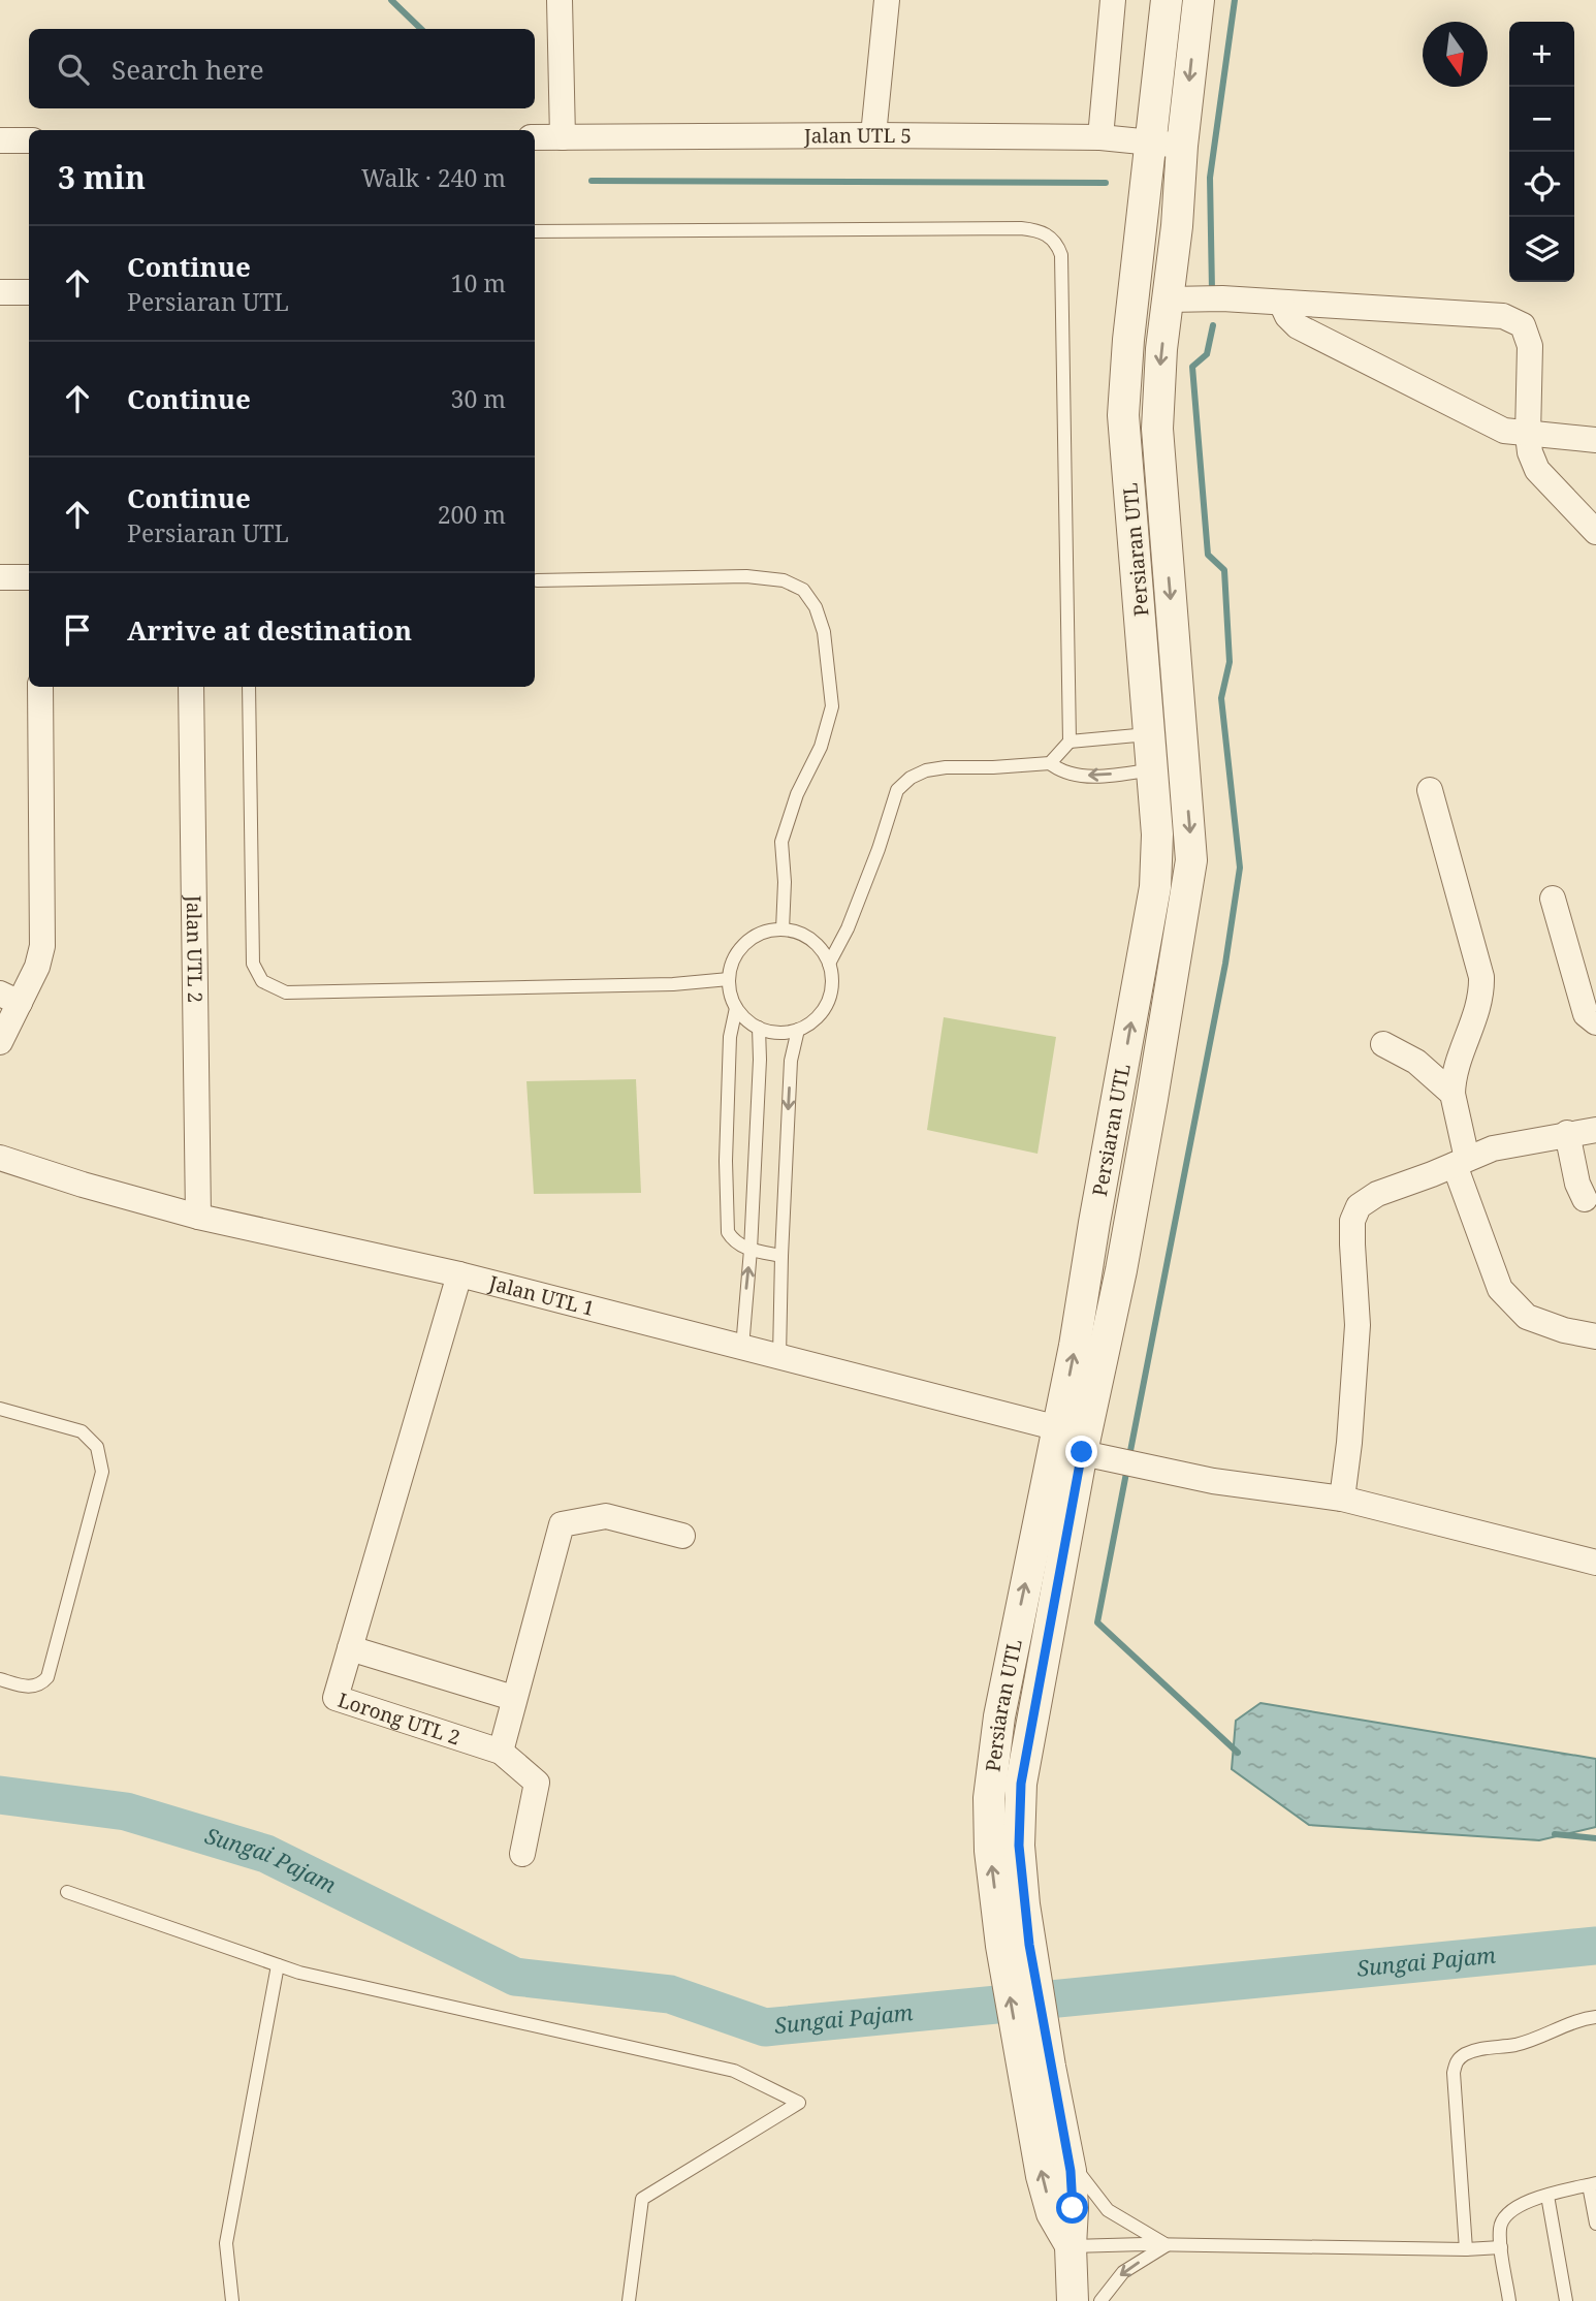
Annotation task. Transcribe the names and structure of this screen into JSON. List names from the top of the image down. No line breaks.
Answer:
{"streets":{"street":["Jalan UTL 5","Persiaran UTL","Jalan UTL 2","Jalan UTL 1","Lorong UTL 2"]},"crossings":[["Jalan UTL 5","Persiaran UTL"],["Persiaran UTL","Jalan UTL 1"],["Jalan UTL 2","Jalan UTL 1"],["Jalan UTL 1","Lorong UTL 2"]],"water":["Sungai Pajam"],"north":"bottom","page":{"map_buttons":["+","−"],"search":"Search here","heading":["3 min","Walk · 240 m"],"list":[["Continue","Persiaran UTL","10 m"],["Continue","30 m"],["Continue","Persiaran UTL","200 m"],"Arrive at destination"]}}
